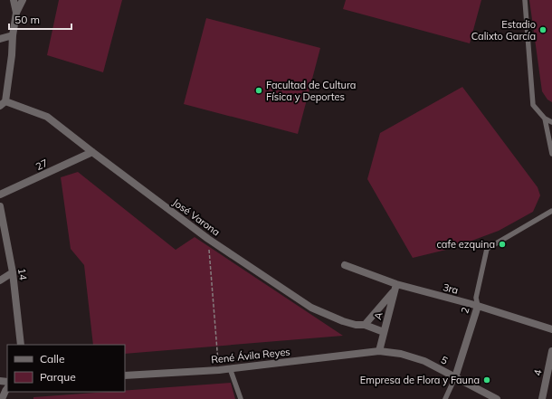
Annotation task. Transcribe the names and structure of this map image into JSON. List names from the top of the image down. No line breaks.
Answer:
{"streets":{"street":["27","José Varona","14","3ra","2","A","René Ávila Reyes","5","4"]},"crossings":[["27","José Varona"],["José Varona","A"],["3ra","2"],["3ra","A"],["2","5"],["A","René Ávila Reyes"],["A","5"],["René Ávila Reyes","5"]],"places":["Estadio Calixto García","Facultad de Cultura Física y Deportes","cafe ezquina","Empresa de Flora y Fauna"],"legend":["Calle","Parque"],"scale_bar":"50 m"}
